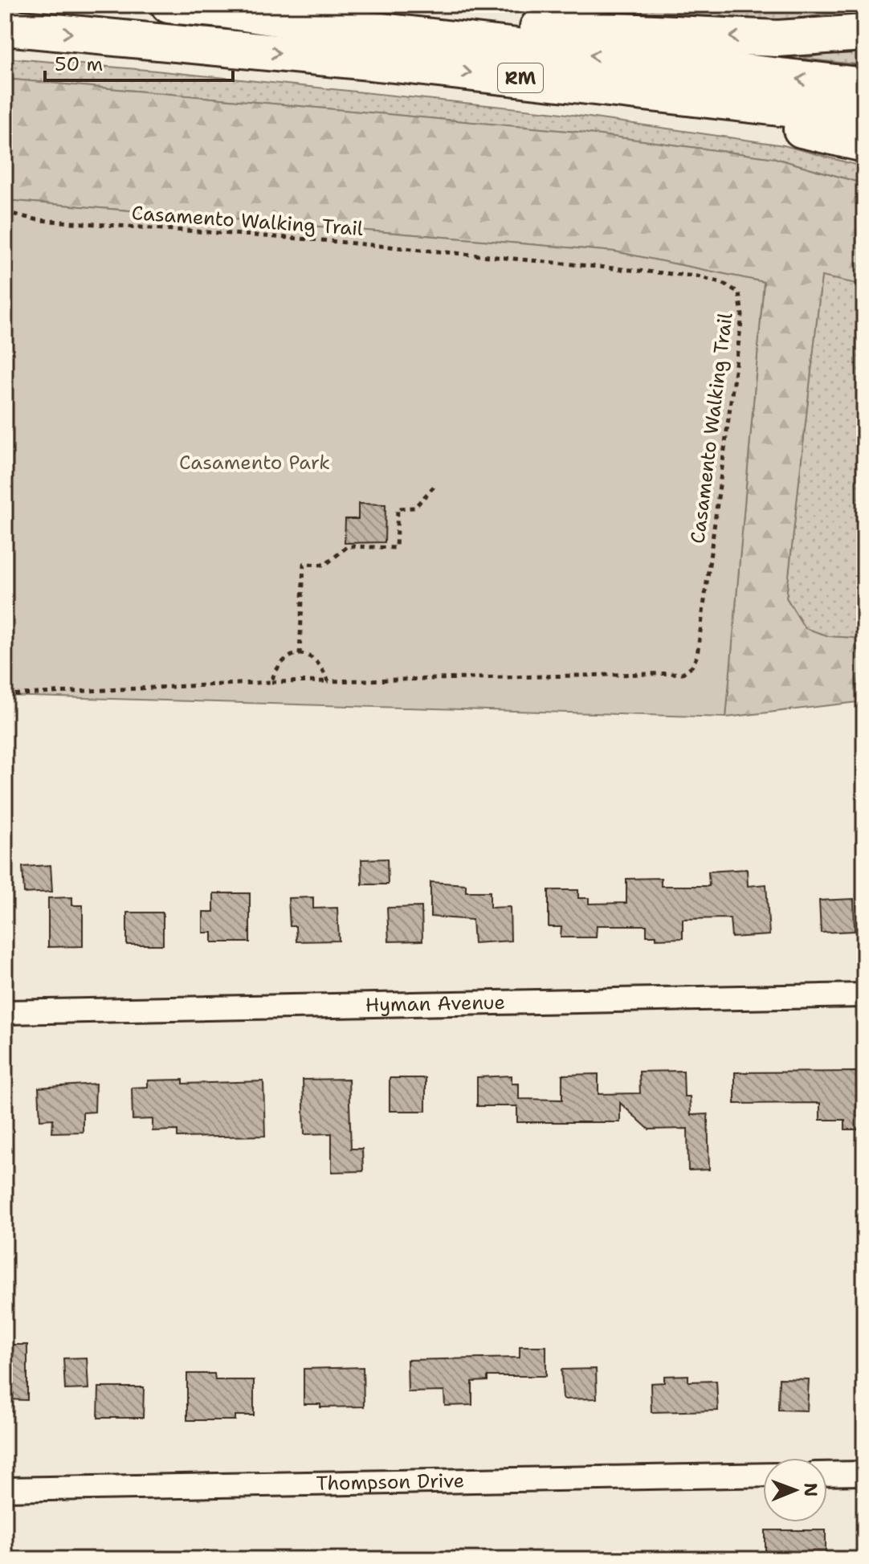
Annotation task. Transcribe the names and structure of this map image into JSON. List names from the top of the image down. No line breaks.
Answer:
{"streets":{"highway":["RM"],"street":["Hyman Avenue","Thompson Drive"],"path":["Casamento Walking Trail"]},"parks":["Casamento Park"],"scale_bar":"50 m","north":"right"}
